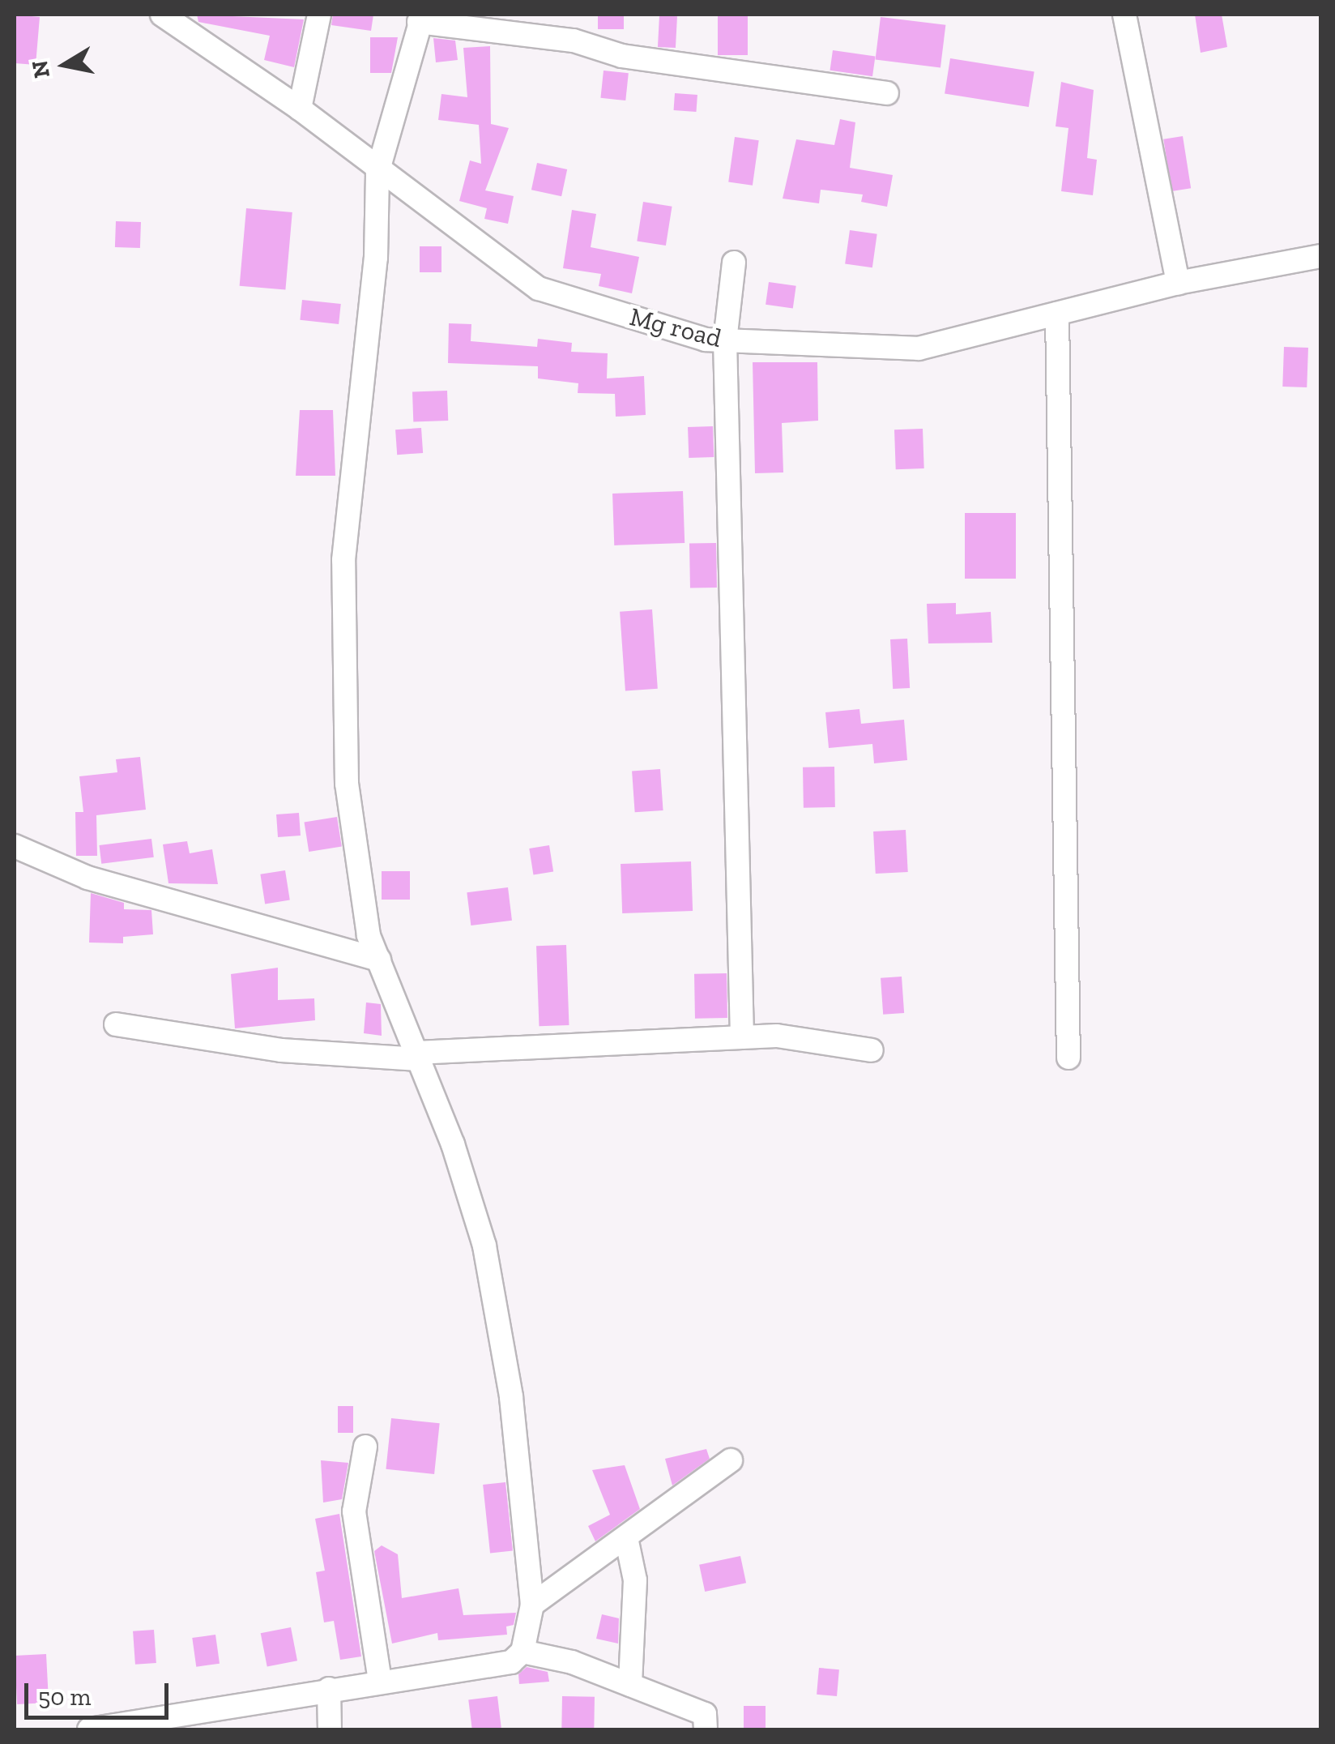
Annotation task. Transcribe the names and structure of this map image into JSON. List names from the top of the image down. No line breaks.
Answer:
{"streets":{"street":["Mg road"]},"scale_bar":"50 m","north":"left"}
